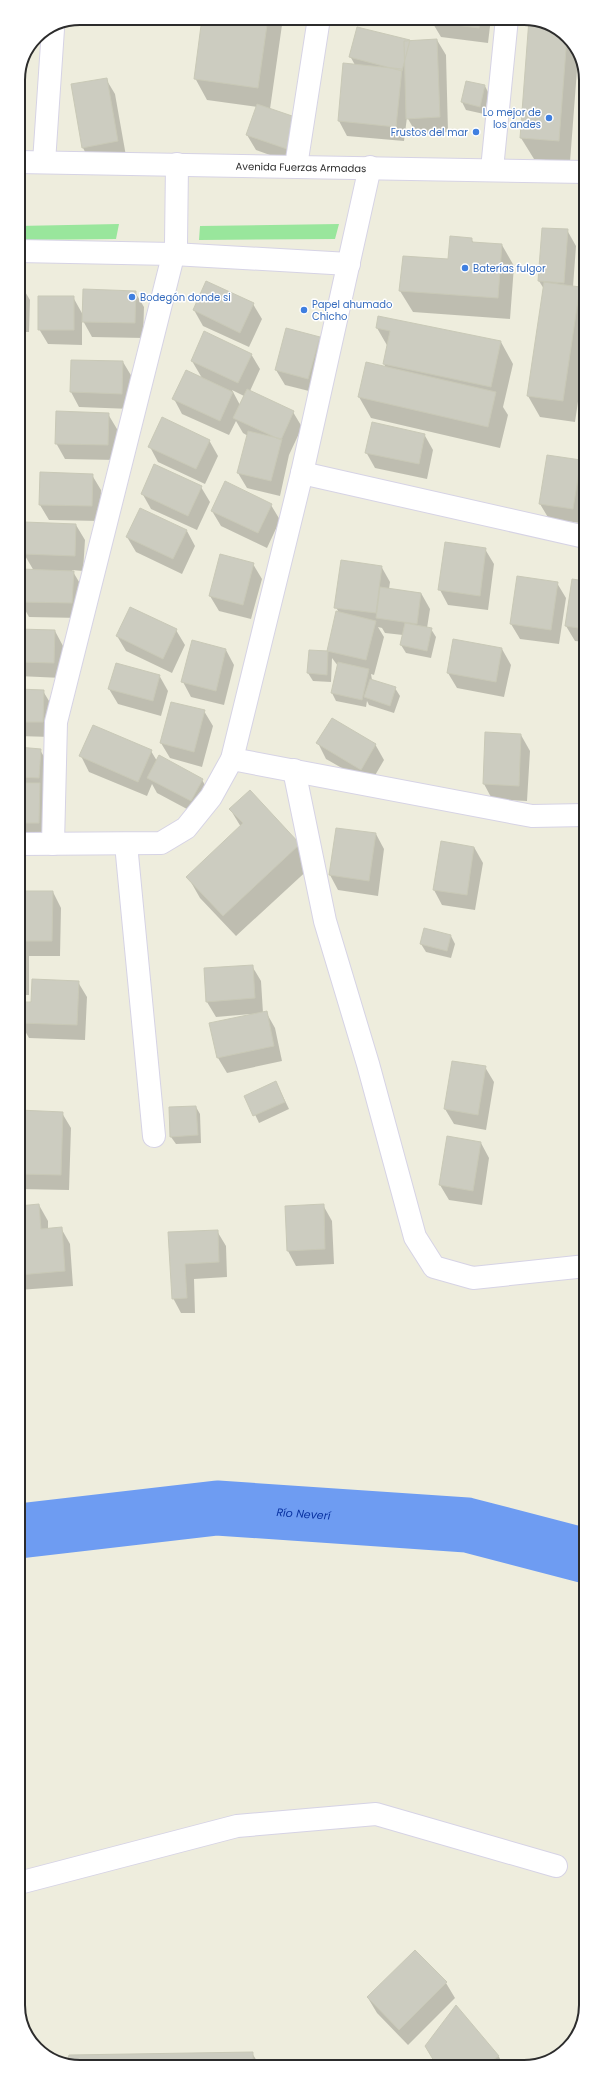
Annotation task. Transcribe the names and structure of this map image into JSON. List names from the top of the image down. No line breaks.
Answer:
{"streets":{"street":["Avenida Fuerzas Armadas"]},"water":["Río Neverí"],"places":["Lo mejor de los andes","Frustos del mar","Baterías fulgor","Bodegón donde si","Papel ahumado Chicho"]}
